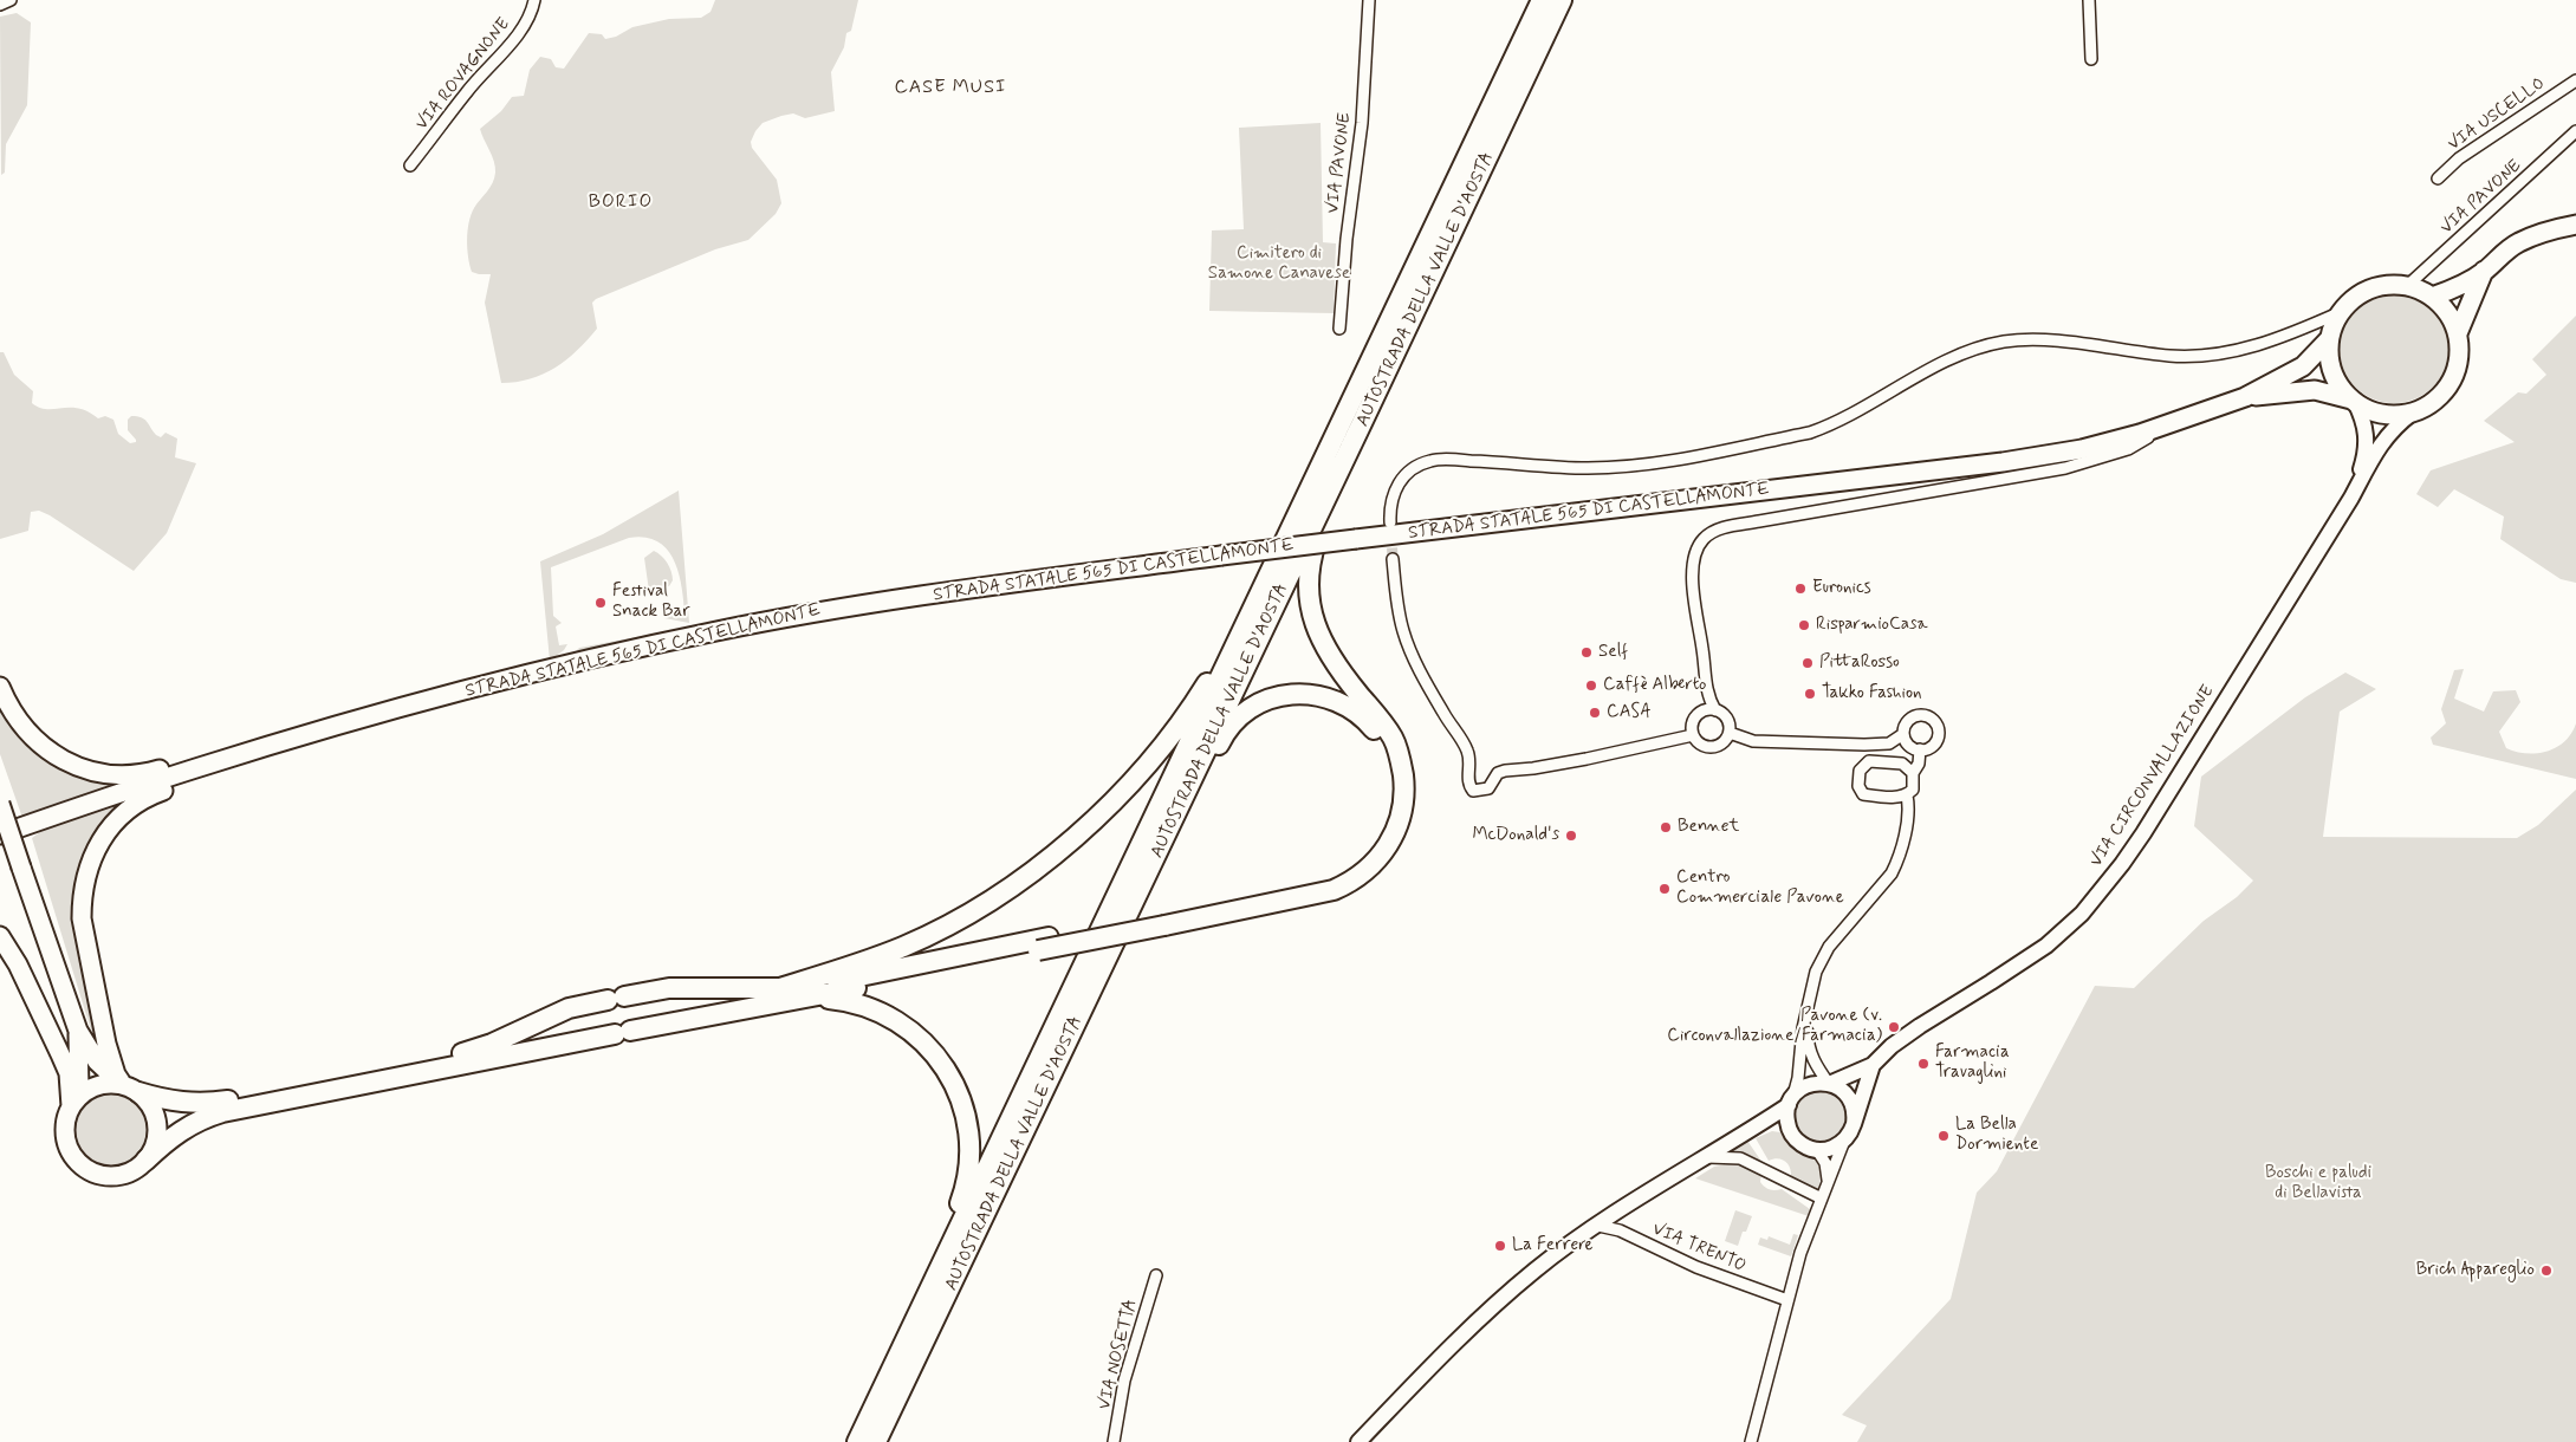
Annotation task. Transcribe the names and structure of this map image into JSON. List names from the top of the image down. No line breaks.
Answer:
{"streets":{"highway":["AUTOSTRADA DELLA VALLE D'AOSTA"],"main road":["STRADA STATALE 565 DI CASTELLAMONTE","VIA CIRCONVALLAZIONE"],"street":["VIA ROVAGNONE","VIA USCELLO","VIA PAVONE","VIA TRENTO","VIA NOSETTA"]},"crossings":[["VIA PAVONE","STRADA STATALE 565 DI CASTELLAMONTE"],["VIA CIRCONVALLAZIONE","VIA TRENTO"]],"districts":["CASE MUSI","BORIO"],"parks":["Cimitero di Samone Canavese","Boschi e paludi di Bellavista"],"places":["Euronics","Festival Snack Bar","RisparmioCasa","Self","PittaRosso","Caffè Alberto","Takko Fashion","CASA","Bennet","McDonald's","Centro Commerciale Pavone","Pavone (v. Circonvallazione/Farmacia)","Farmacia Travaglini","La Bella Dormiente","La Ferrere","Brich Appareglio"]}
